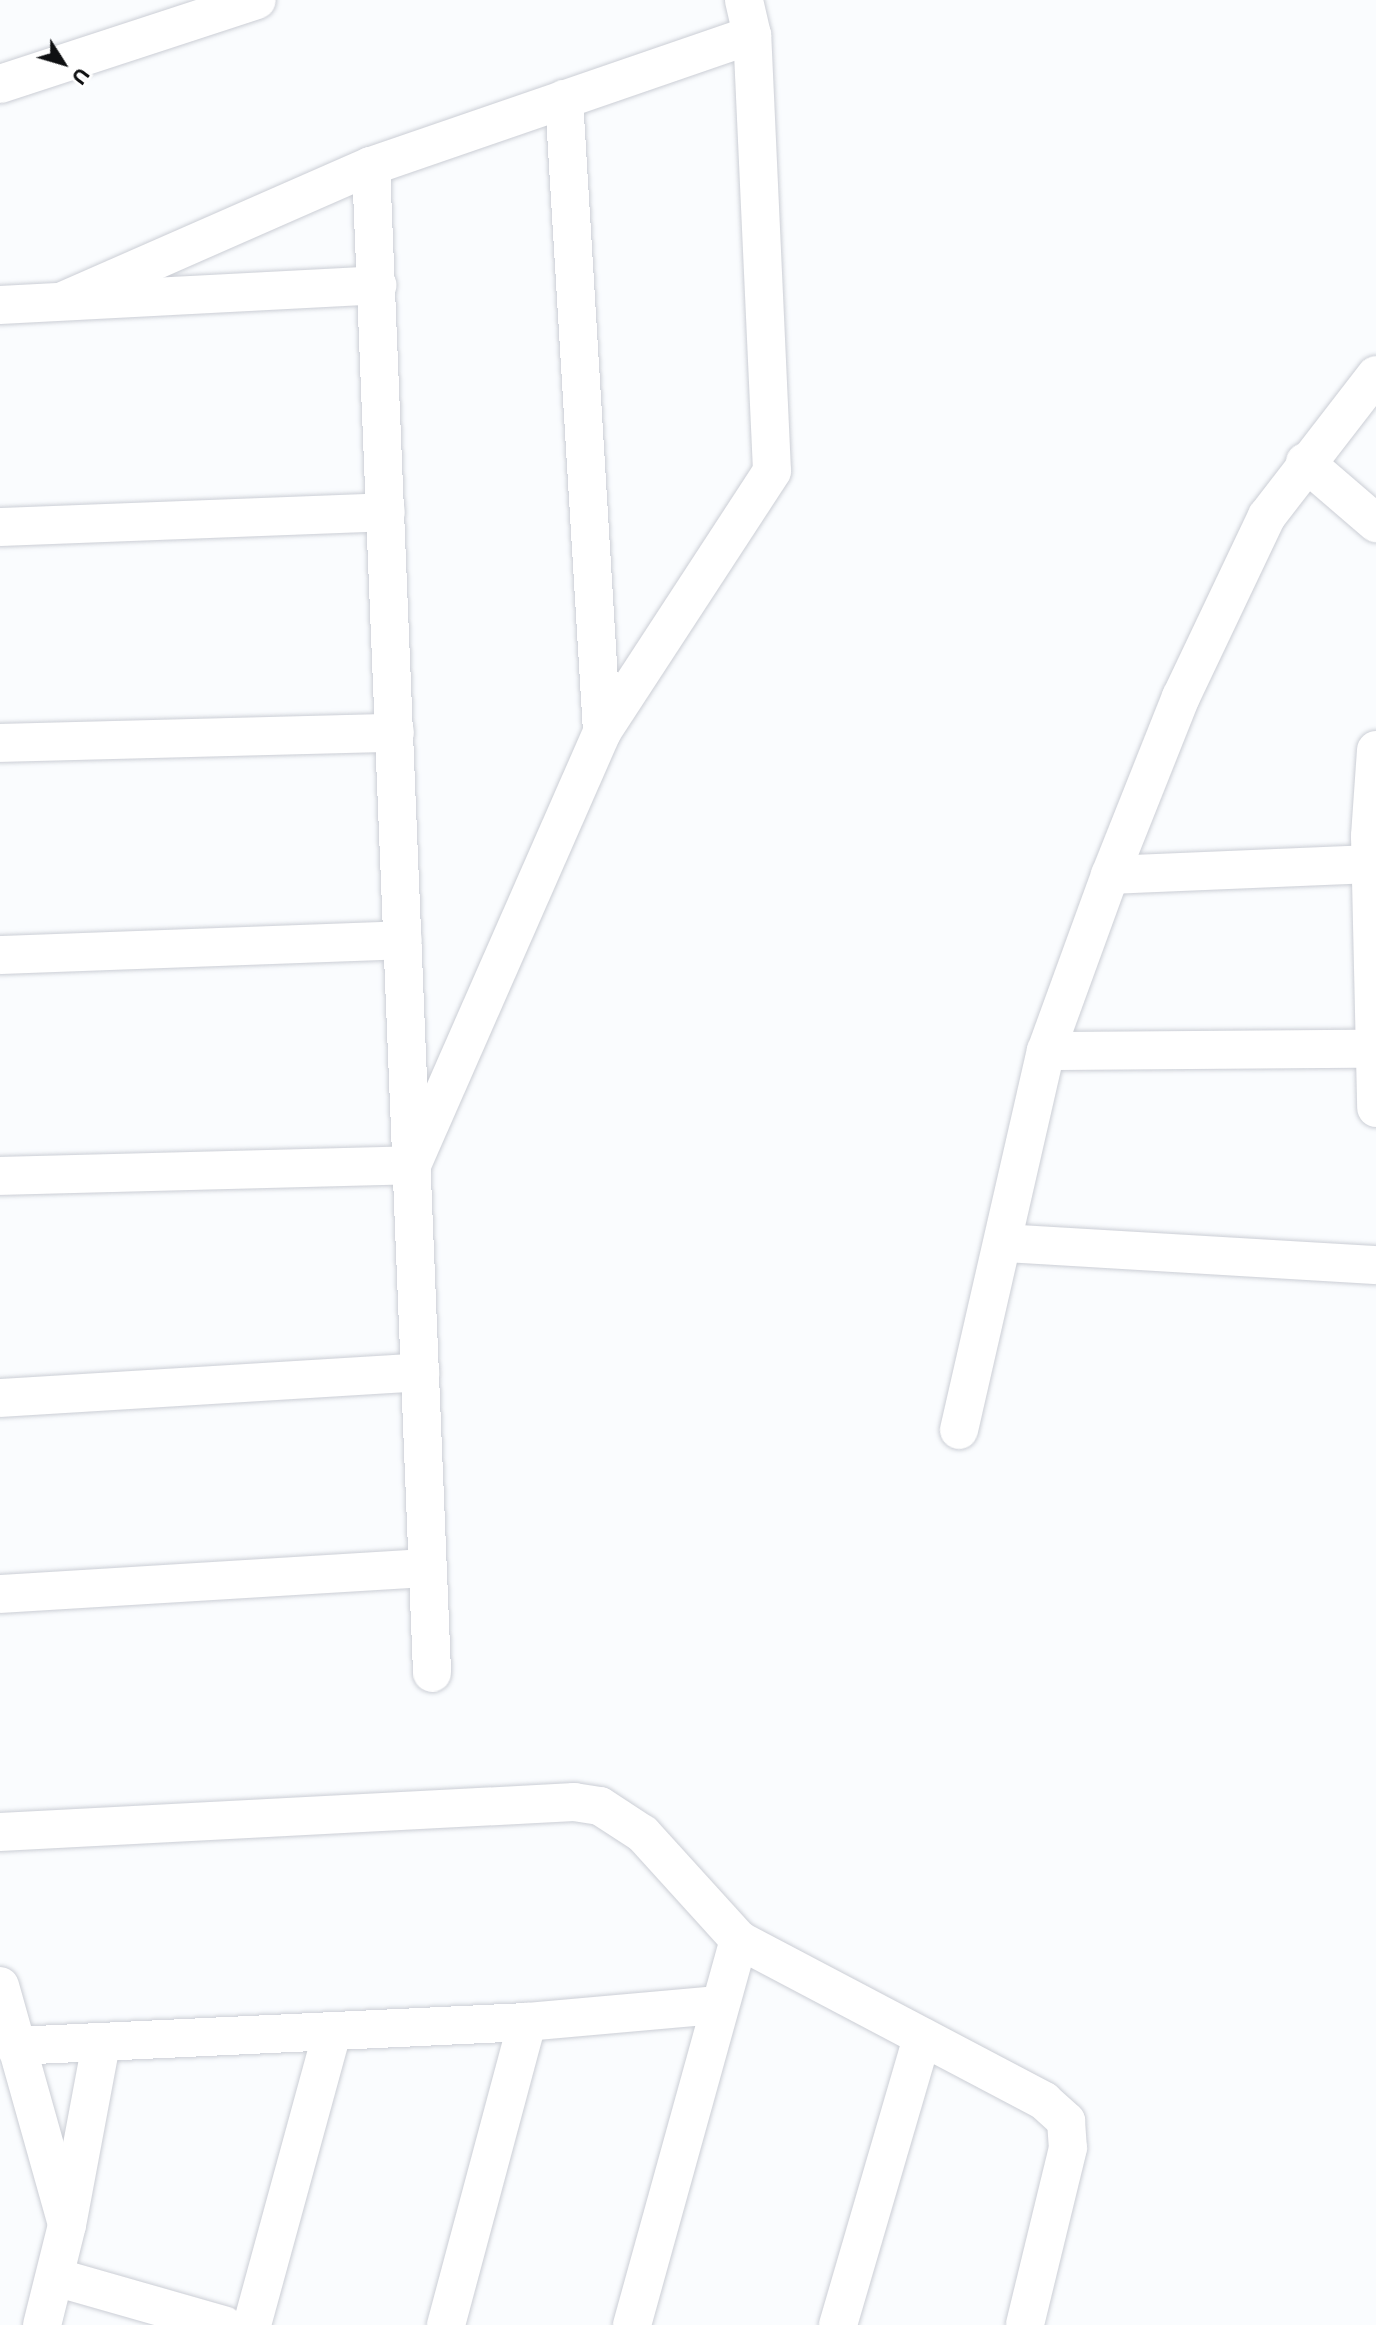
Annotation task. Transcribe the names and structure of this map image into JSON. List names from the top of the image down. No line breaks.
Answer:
{"north":"bottom right"}
